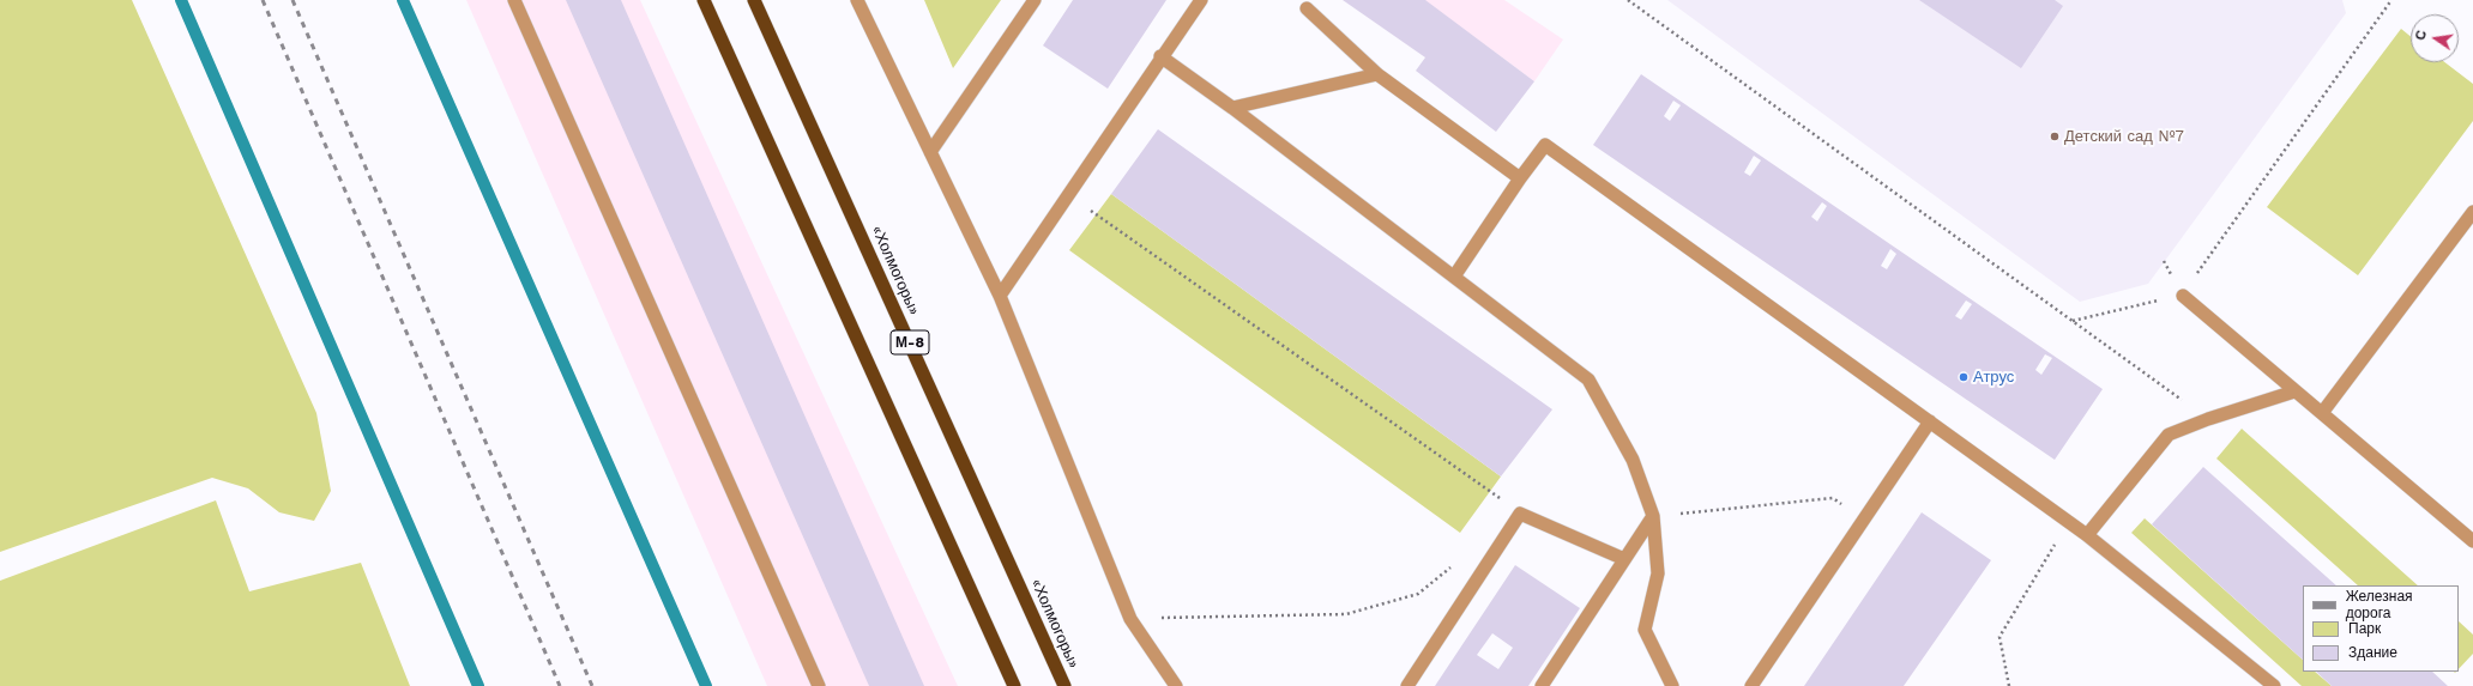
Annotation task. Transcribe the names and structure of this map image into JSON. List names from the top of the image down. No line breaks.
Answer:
{"streets":{"highway":["«Холмогоры»","М-8"]},"places":["Детский сад №7","Атрус"],"legend":["Железная дорога","Парк","Здание"],"north":"left"}
